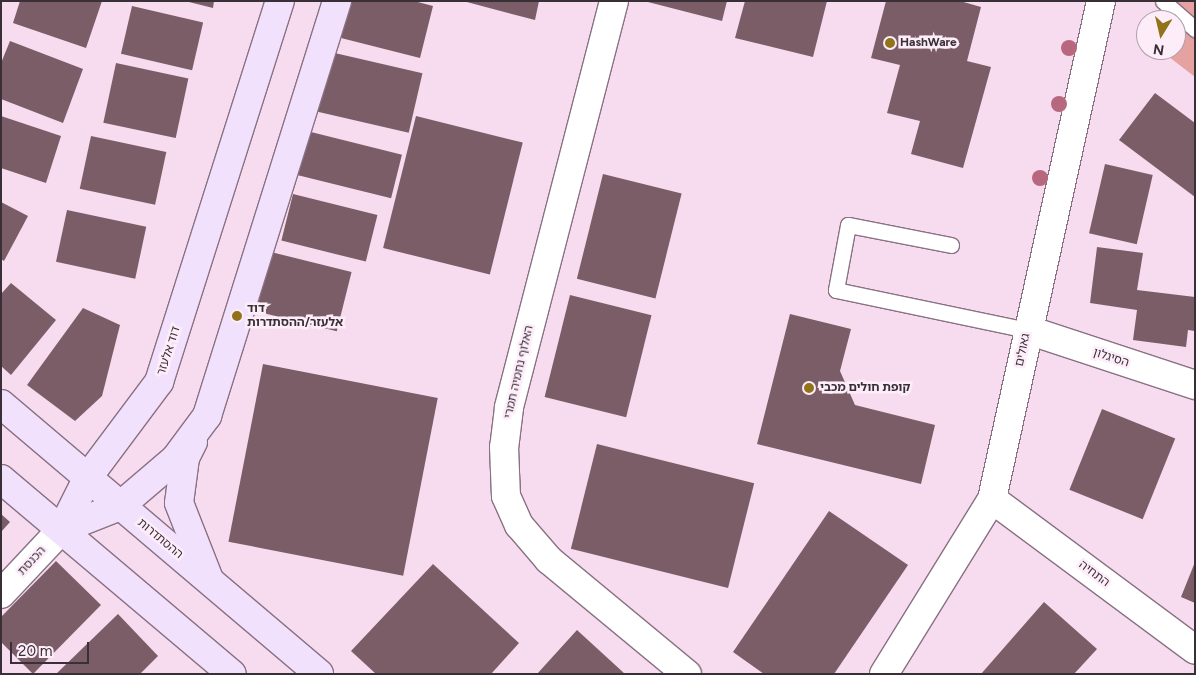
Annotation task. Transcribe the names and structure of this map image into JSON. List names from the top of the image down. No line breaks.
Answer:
{"streets":{"street":["גאולים","דוד אלעזר","הסיגלון","האלוף נחמיה תמרי","ההסתדרות","הכנסת","התחיה"]},"crossings":[["גאולים","הסיגלון"],["גאולים","התחיה"],["דוד אלעזר","ההסתדרות"],["דוד אלעזר","הכנסת"]],"places":["HashWare","דוד אלעזר/ההסתדרות","קופת חולים מכבי"],"scale_bar":"20 m","north":"bottom"}
